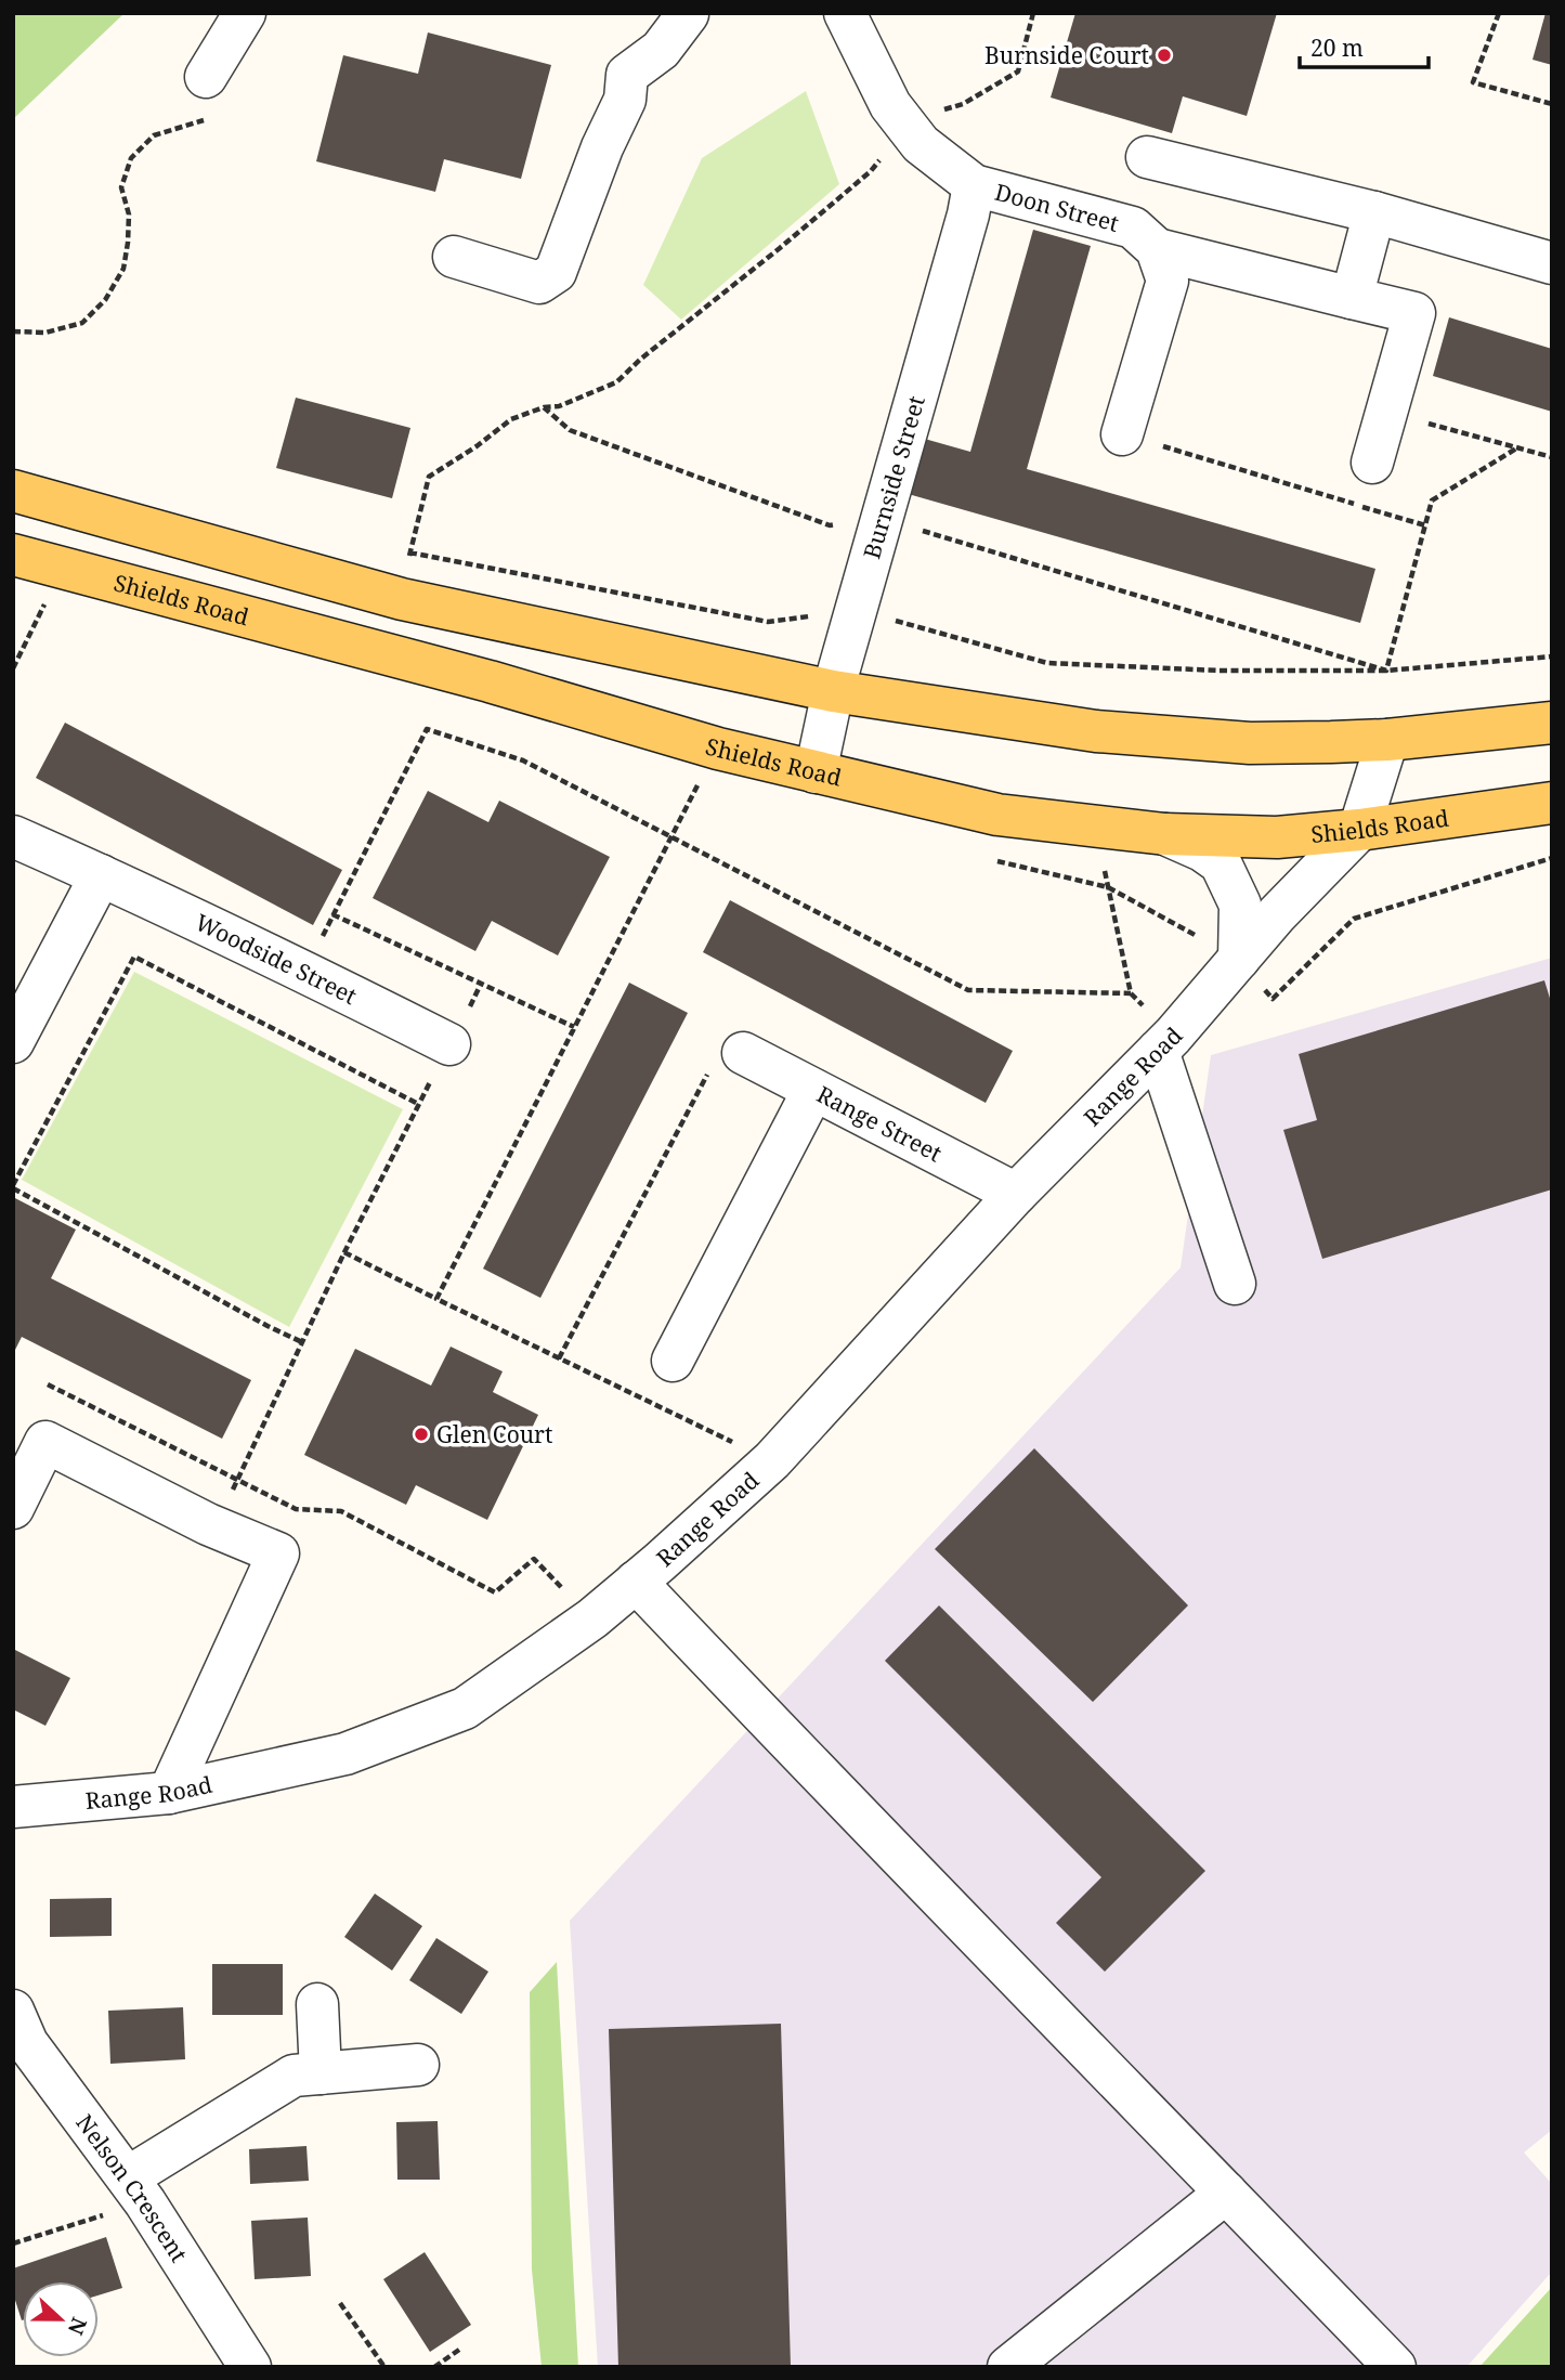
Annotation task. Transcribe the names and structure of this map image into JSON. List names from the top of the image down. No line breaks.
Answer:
{"streets":{"main road":["Shields Road"],"street":["Doon Street","Burnside Street","Woodside Street","Range Road","Range Street","Nelson Crescent"]},"crossings":[["Doon Street","Burnside Street"],["Burnside Street","Shields Road"],["Shields Road","Range Road"],["Range Road","Range Street"]],"places":["Burnside Court","Glen Court"],"scale_bar":"20 m","north":"right"}
